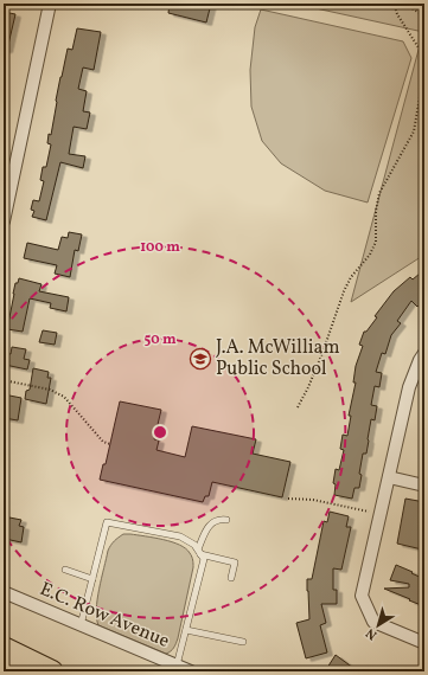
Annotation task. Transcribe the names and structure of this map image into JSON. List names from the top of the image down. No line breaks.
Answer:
{"streets":{"street":["E.C. Row Avenue"]},"places":{"school or university":["J.A. McWilliam Public School"]},"north":"bottom left","rings":["100 m","50 m"]}
